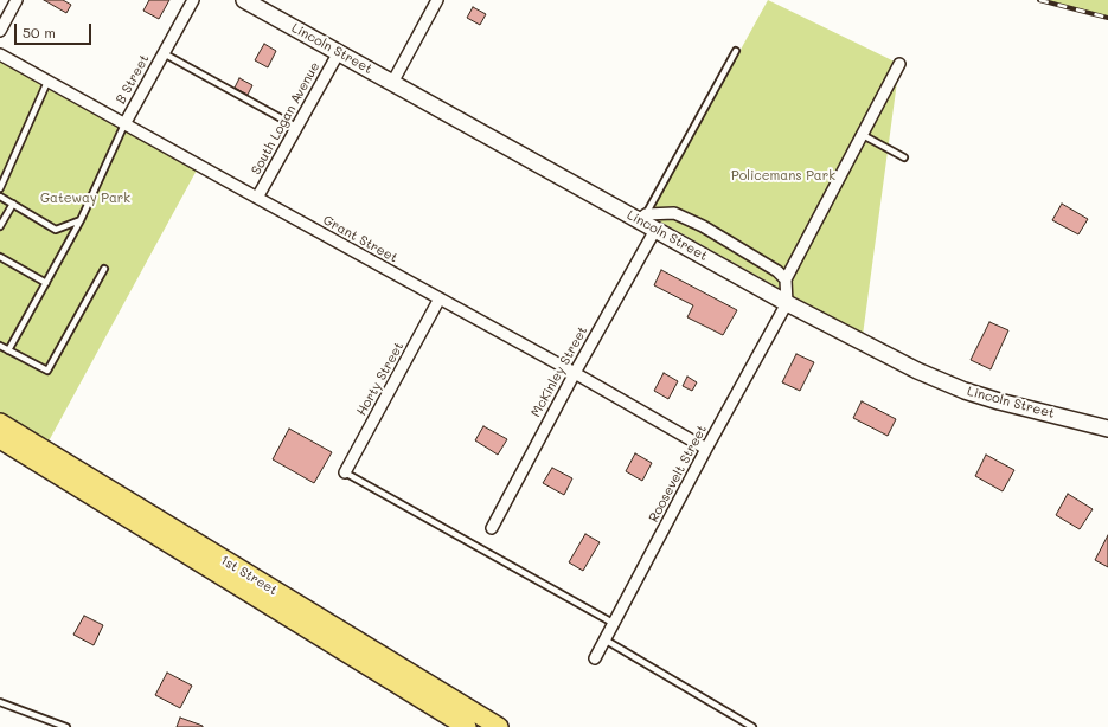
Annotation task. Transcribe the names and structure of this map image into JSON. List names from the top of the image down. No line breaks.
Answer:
{"streets":{"main road":["Lincoln Street","1st Street"],"street":["B Street","South Logan Avenue","Grant Street","McKinley Street","Horty Street","Roosevelt Street"]},"crossings":[["Lincoln Street","South Logan Avenue"],["Lincoln Street","McKinley Street"],["Lincoln Street","Roosevelt Street"],["B Street","Grant Street"],["South Logan Avenue","Grant Street"],["Grant Street","McKinley Street"],["Grant Street","Horty Street"],["Grant Street","Roosevelt Street"]],"parks":["Policemans Park","Gateway Park"],"scale_bar":"50 m"}
